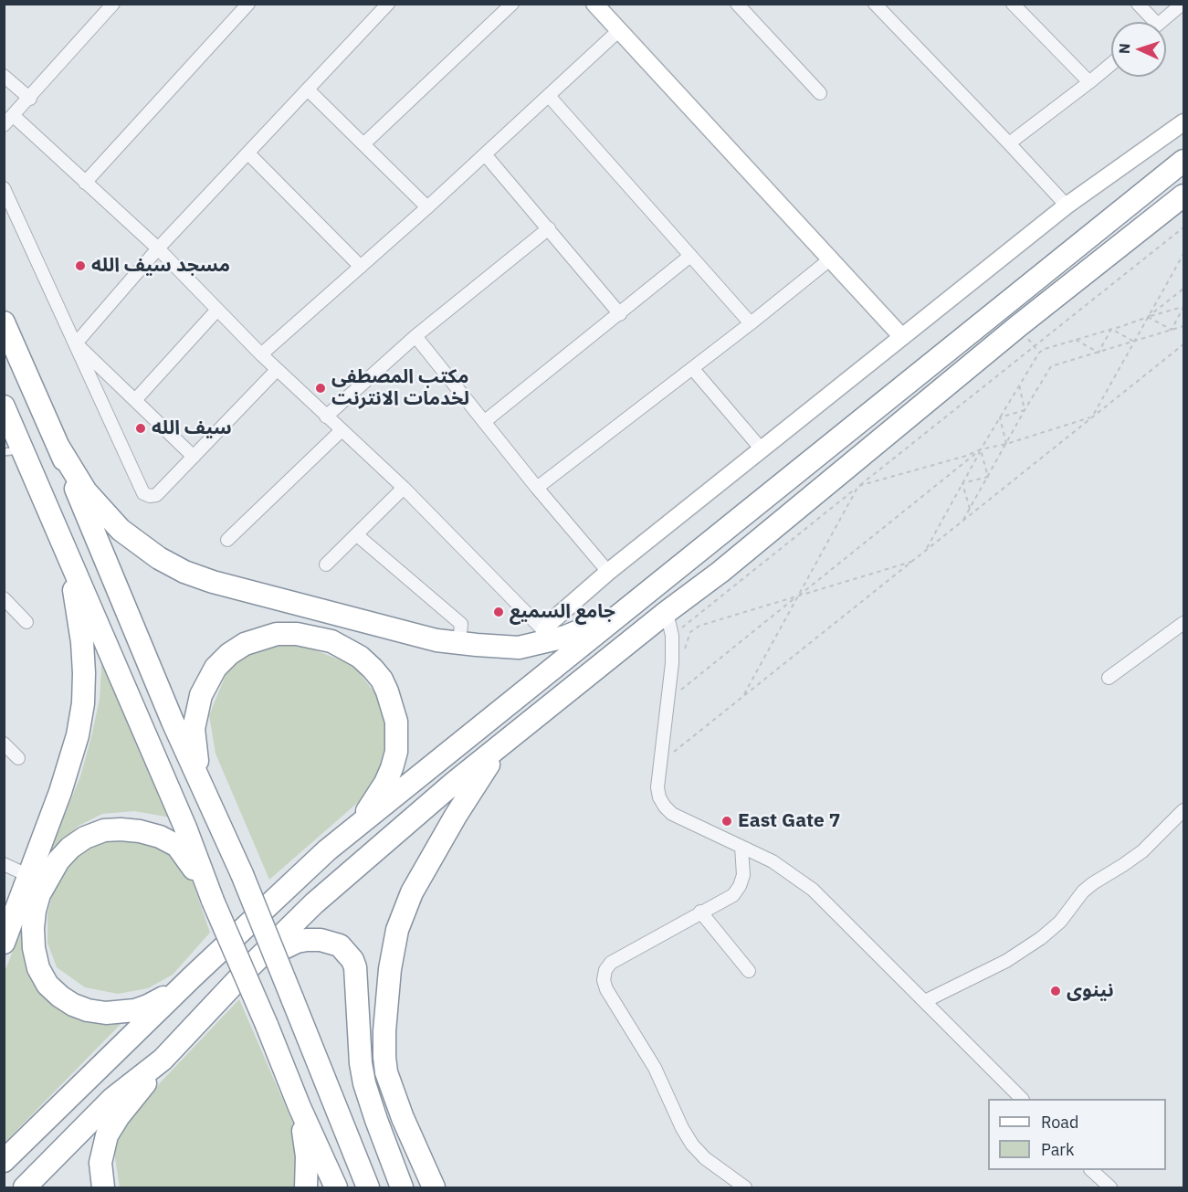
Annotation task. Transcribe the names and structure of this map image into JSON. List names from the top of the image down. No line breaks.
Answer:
{"places":["مسجد سيف الله","مكتب المصطفى لخدمات الانترنت","سيف الله","جامع السميع","East Gate 7","نينوى"],"legend":["Road","Park"],"north":"left"}
